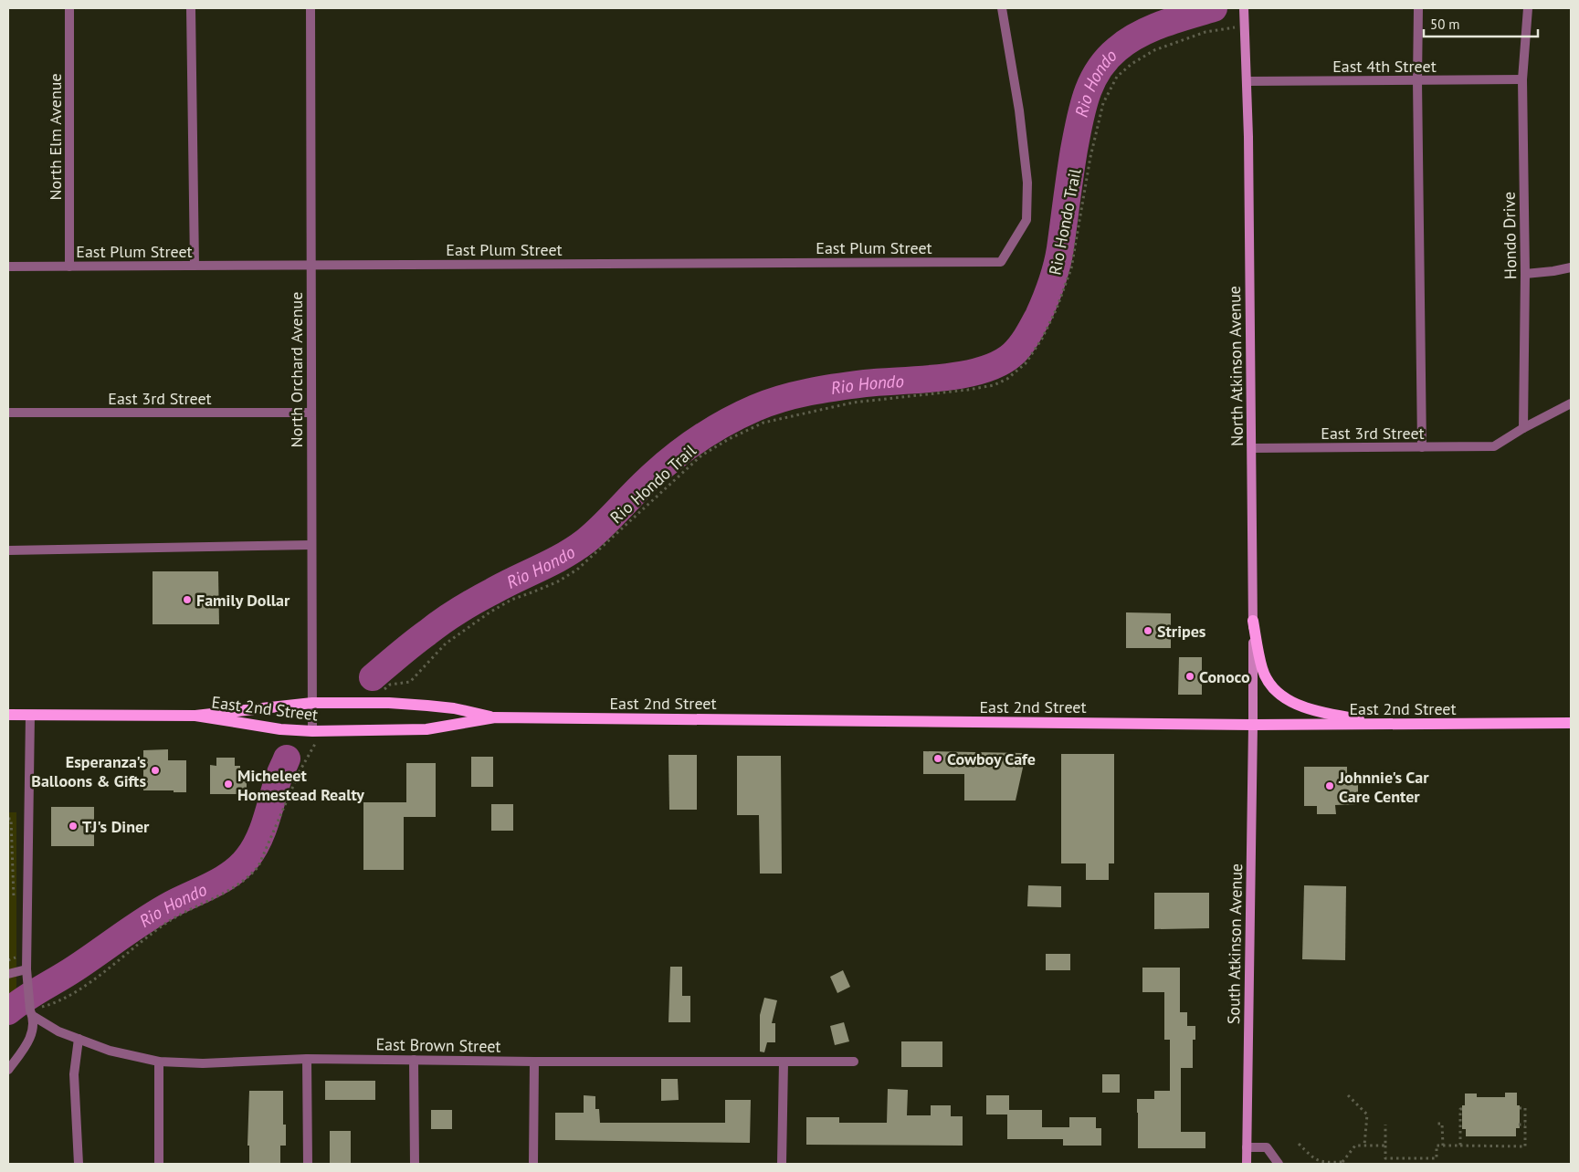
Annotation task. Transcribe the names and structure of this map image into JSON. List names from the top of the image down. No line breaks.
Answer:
{"streets":{"main road":["North Atkinson Avenue","East 2nd Street","South Atkinson Avenue"],"street":["East 4th Street","North Elm Avenue","Hondo Drive","East Plum Street","North Orchard Avenue","East 3rd Street","East Brown Street"],"path":["Rio Hondo Trail"]},"crossings":[["East 4th Street","Hondo Drive"],["East 4th Street","North Atkinson Avenue"],["North Elm Avenue","East Plum Street"],["Rio Hondo Trail","North Atkinson Avenue"],["Rio Hondo Trail","East 2nd Street"],["Hondo Drive","East 3rd Street"],["East Plum Street","North Orchard Avenue"],["North Atkinson Avenue","East 3rd Street"],["North Atkinson Avenue","East 2nd Street"],["North Atkinson Avenue","South Atkinson Avenue"],["North Orchard Avenue","East 3rd Street"],["North Orchard Avenue","East 2nd Street"],["East 2nd Street","South Atkinson Avenue"]],"water":["Rio Hondo"],"places":["Family Dollar","Stripes","Conoco","Cowboy Cafe","Esperanza's Balloons & Gifts","Micheleet Homestead Realty","Johnnie's Car Care Center","TJ's Diner"],"scale_bar":"50 m"}
